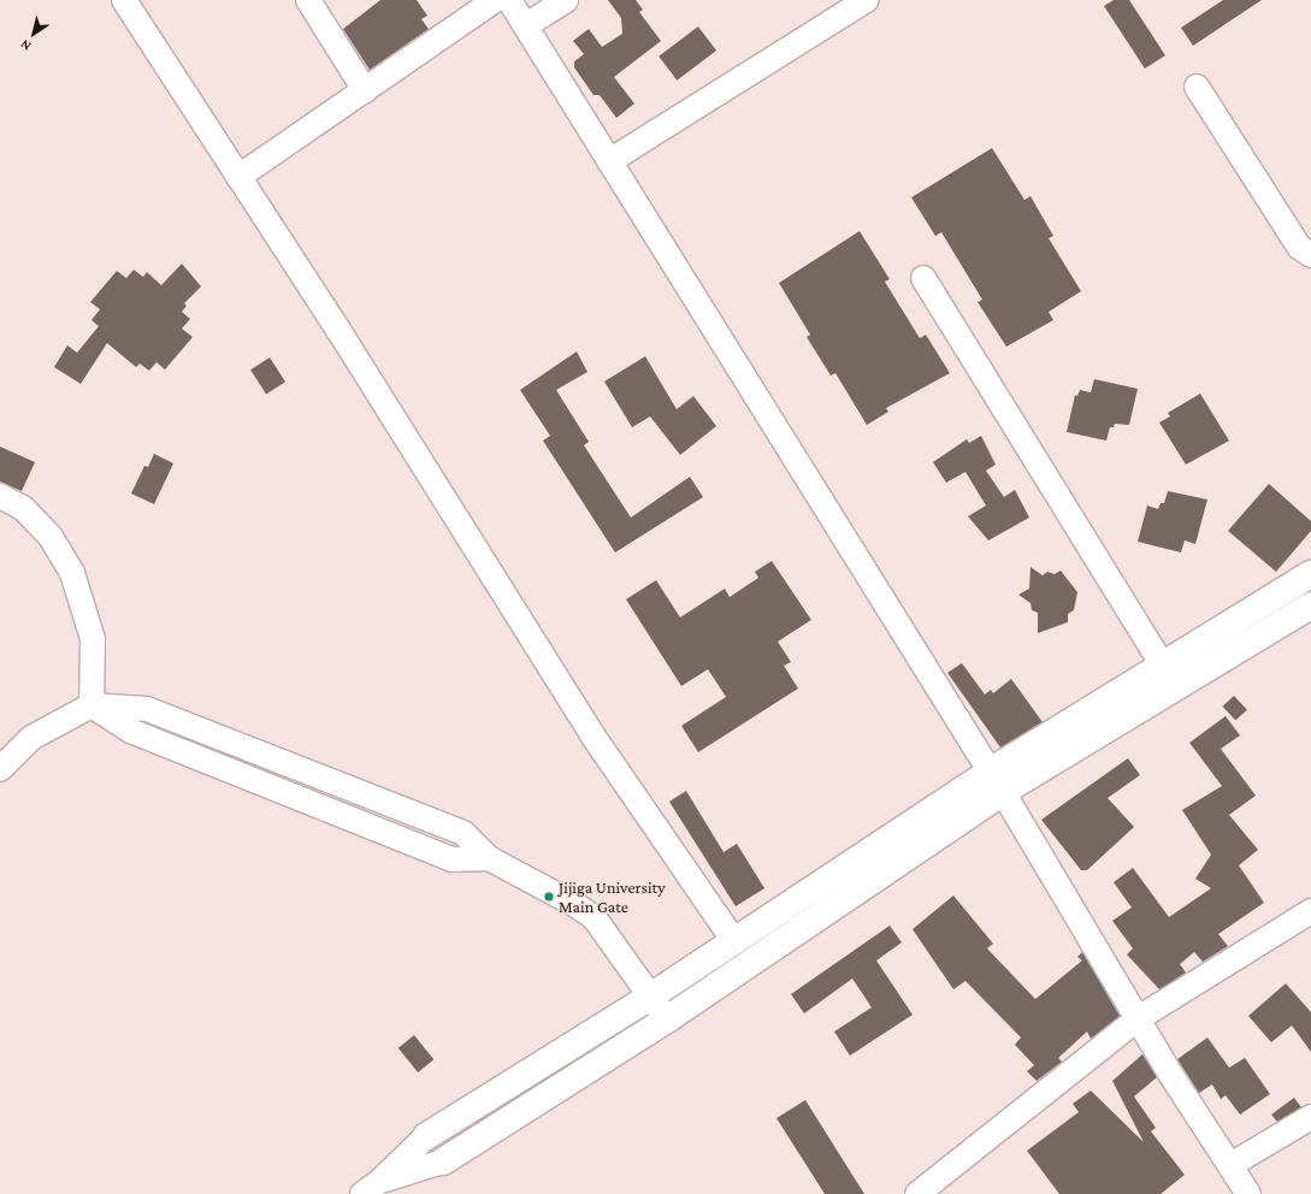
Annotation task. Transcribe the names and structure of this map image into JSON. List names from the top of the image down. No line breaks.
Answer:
{"places":["Jijiga University Main Gate"],"north":"bottom left"}
